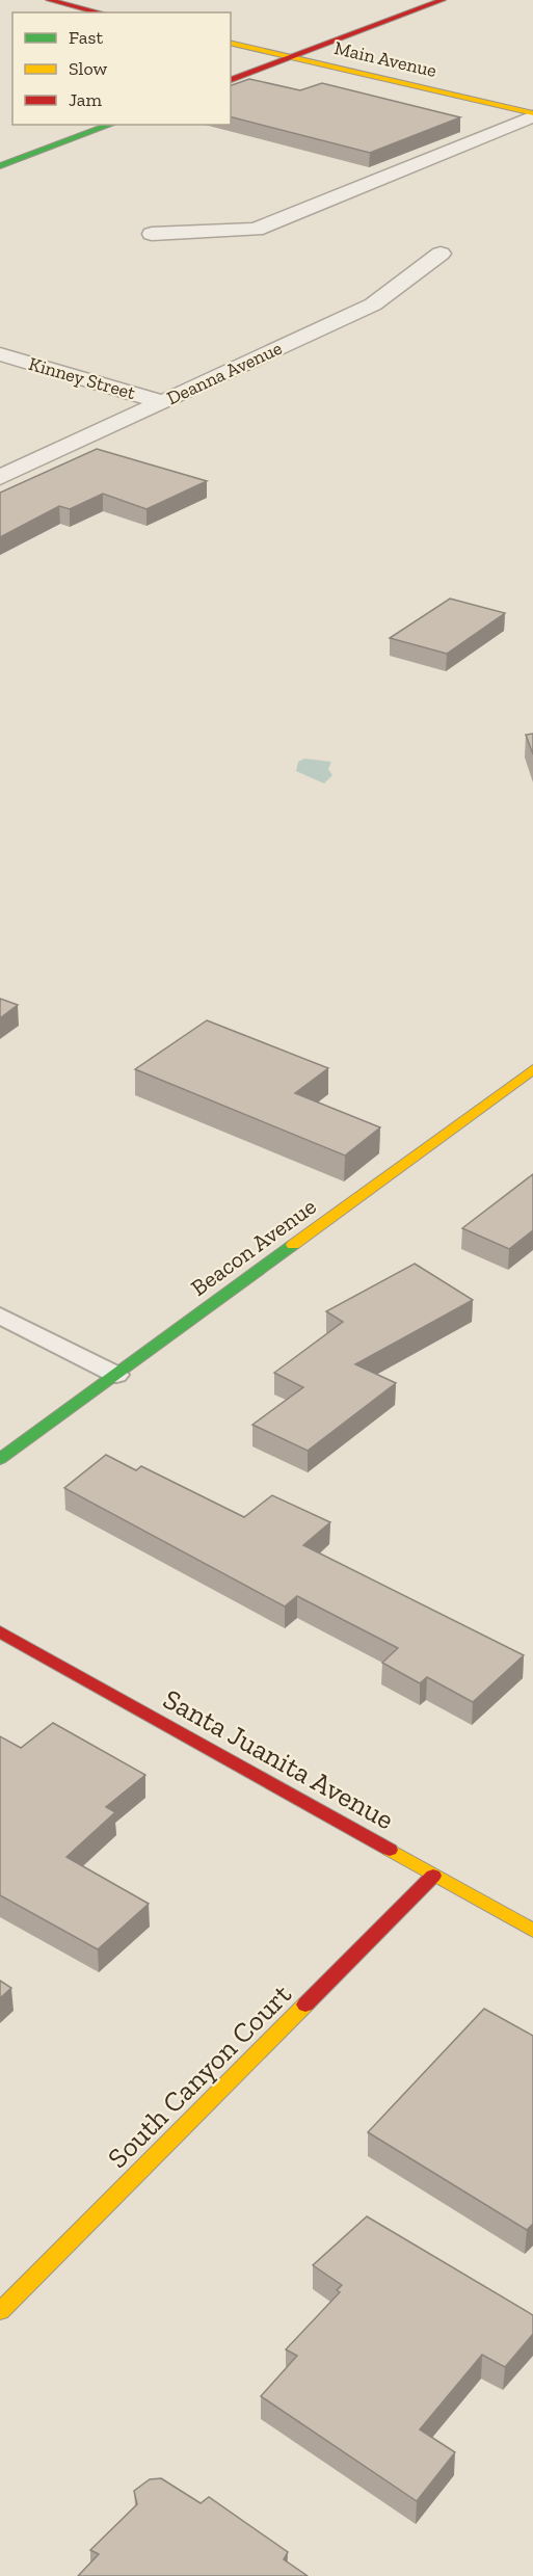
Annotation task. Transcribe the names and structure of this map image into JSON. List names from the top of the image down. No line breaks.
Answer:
{"streets":{"street":["Main Avenue","Deanna Avenue","Kinney Street","Beacon Avenue","Santa Juanita Avenue","South Canyon Court"]},"crossings":[["Deanna Avenue","Kinney Street"],["Santa Juanita Avenue","South Canyon Court"]],"legend":["Fast","Slow","Jam"]}
